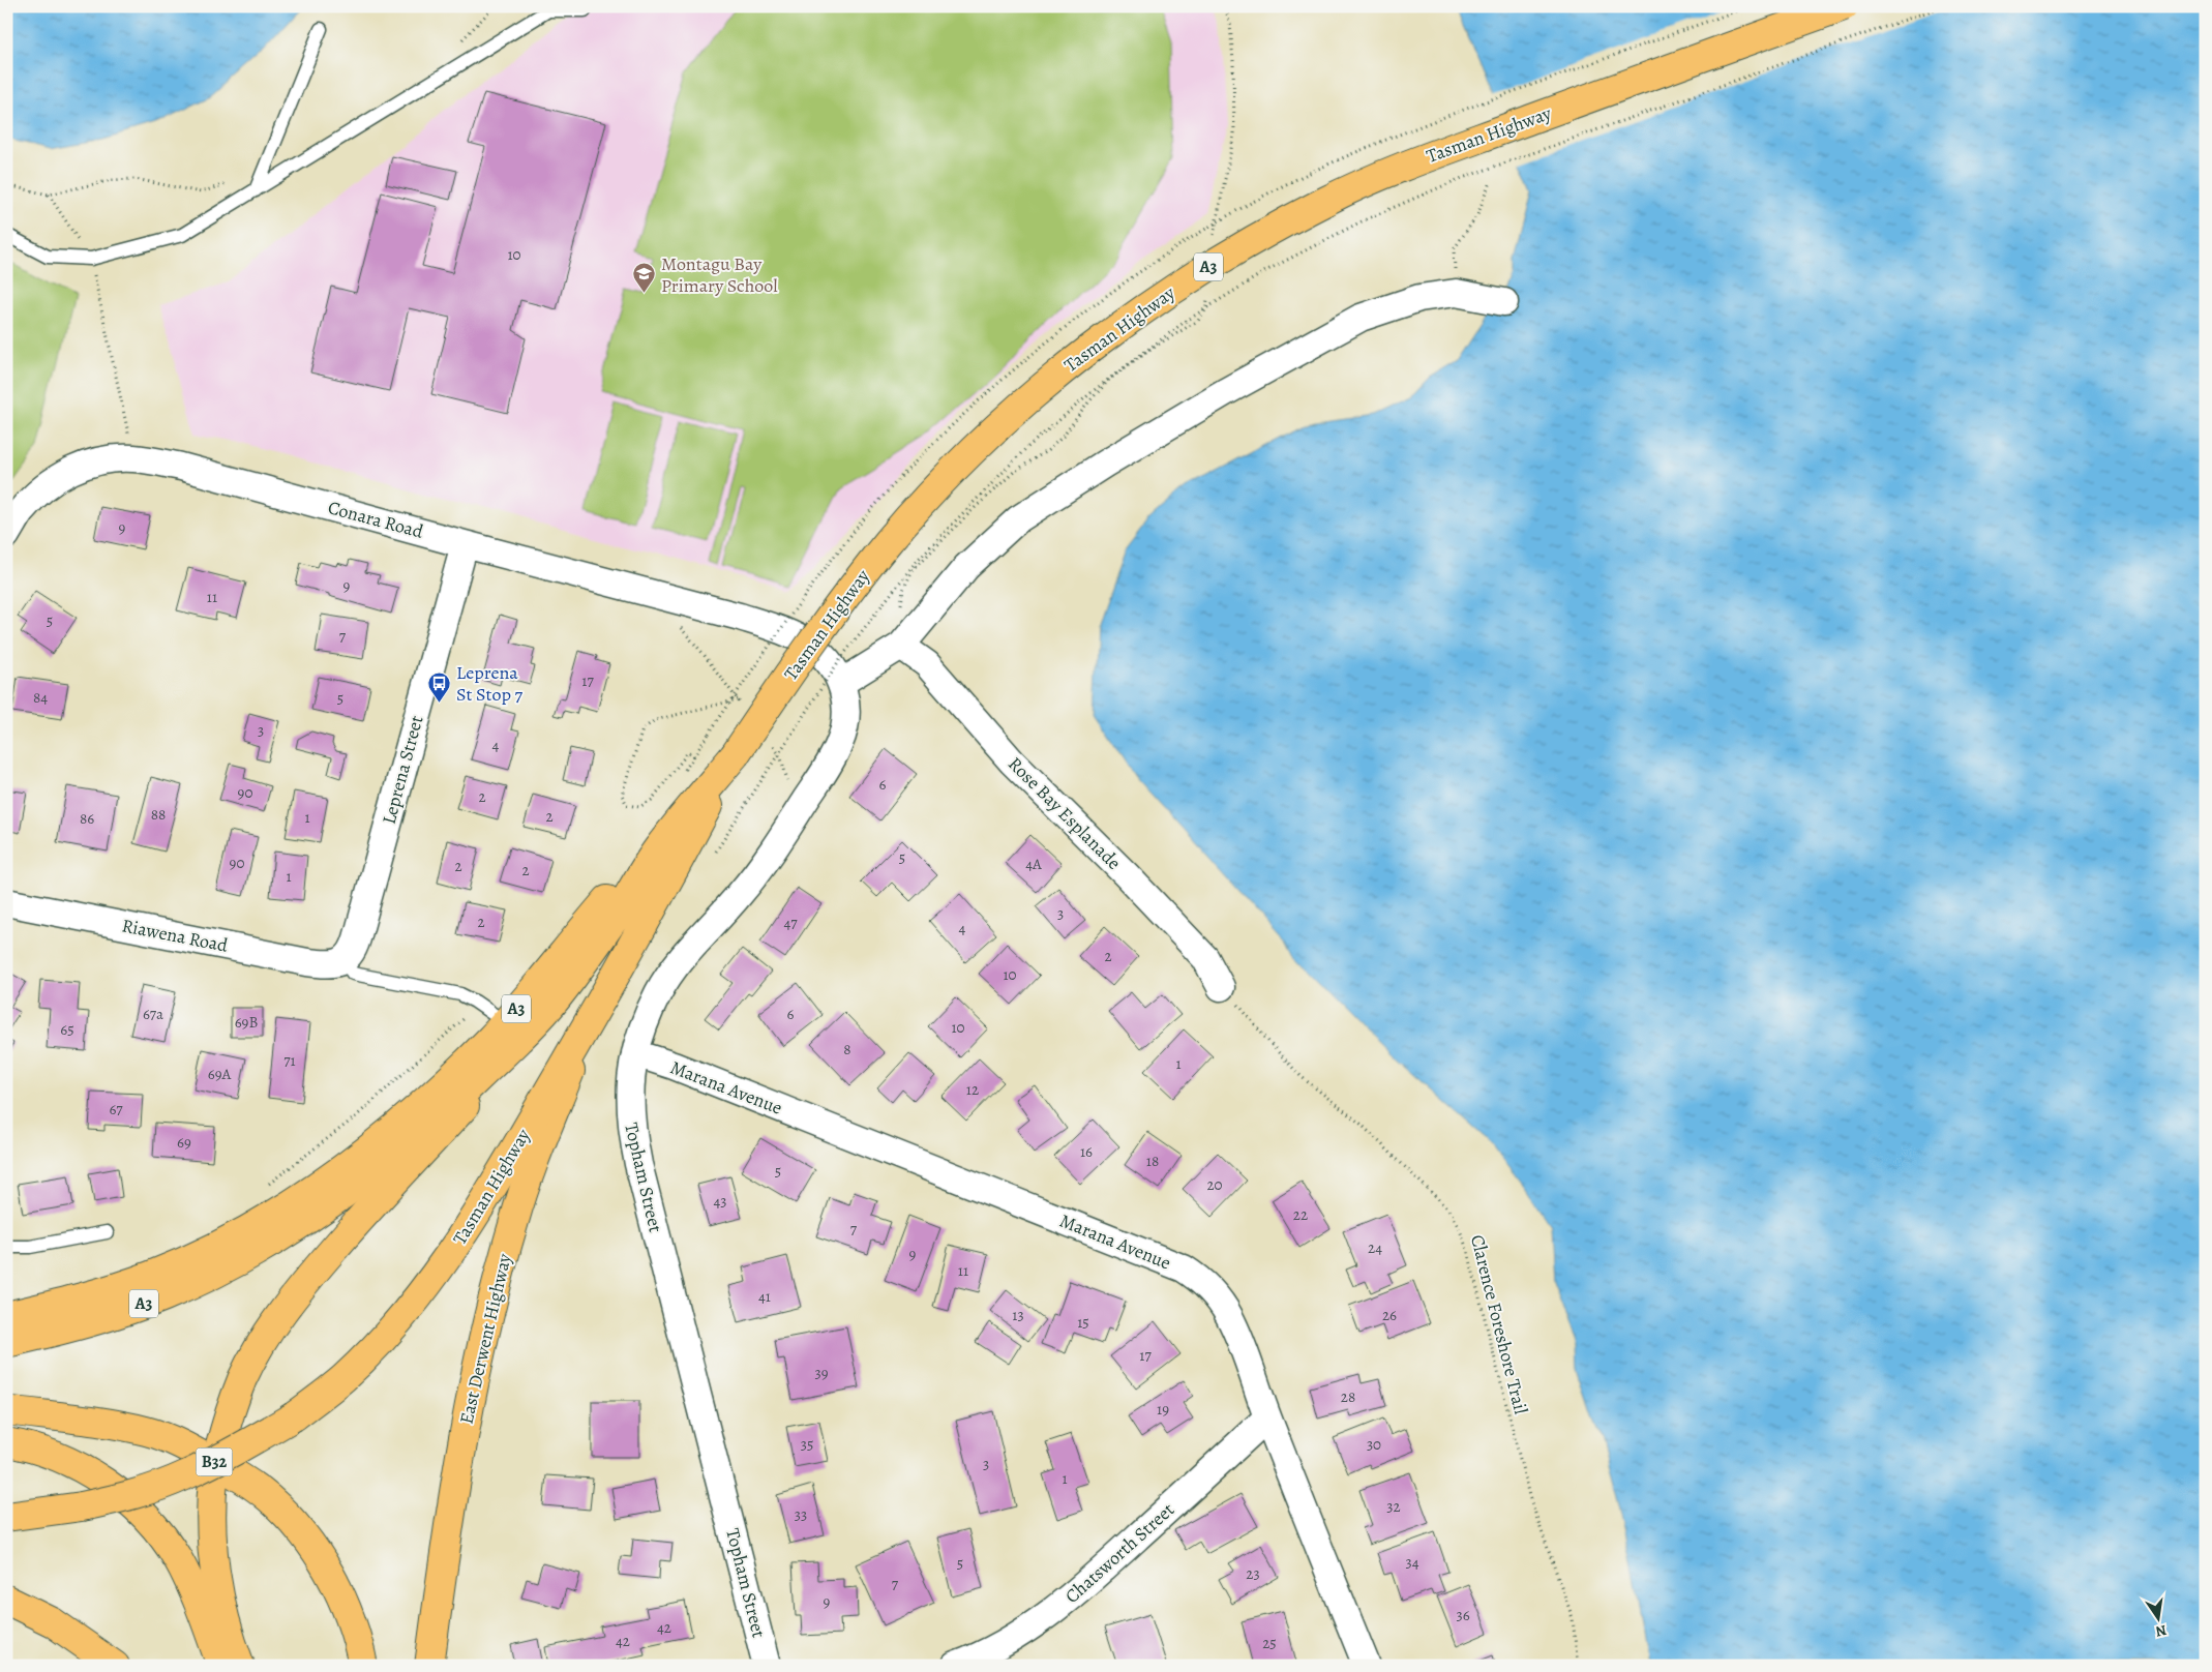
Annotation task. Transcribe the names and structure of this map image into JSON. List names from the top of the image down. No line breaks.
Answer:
{"streets":{"main road":["Tasman Highway","A3","East Derwent Highway","B32"],"street":["Conara Road","Leprena Street","Rose Bay Esplanade","Riawena Road","Marana Avenue","Topham Street","Chatsworth Street"],"path":["Clarence Foreshore Trail"]},"crossings":[["Tasman Highway","A3"],["Tasman Highway","East Derwent Highway"],["Conara Road","Leprena Street"],["Conara Road","Topham Street"],["Leprena Street","Riawena Road"],["Rose Bay Esplanade","Clarence Foreshore Trail"],["Marana Avenue","Topham Street"],["Marana Avenue","Chatsworth Street"]],"places":{"school or university":["Montagu Bay Primary School"],"bus stop":["Leprena St Stop 7"]},"house_numbers":["10","9","9","11","5","7","17","84","5","3","4","6","90","2","88","2","1","86","5","90","4A","2","2","1","3","2","47","4","2","10","67a","6","69B","10","65","8","71","1","69A","12","67","69","16","18","5","20","43","22","7","24","9","11","41","13","26","15","17","39","28","19","35","30","3","1","32","33","34","5","23","7","9","36","42","42","25"],"north":"bottom"}
